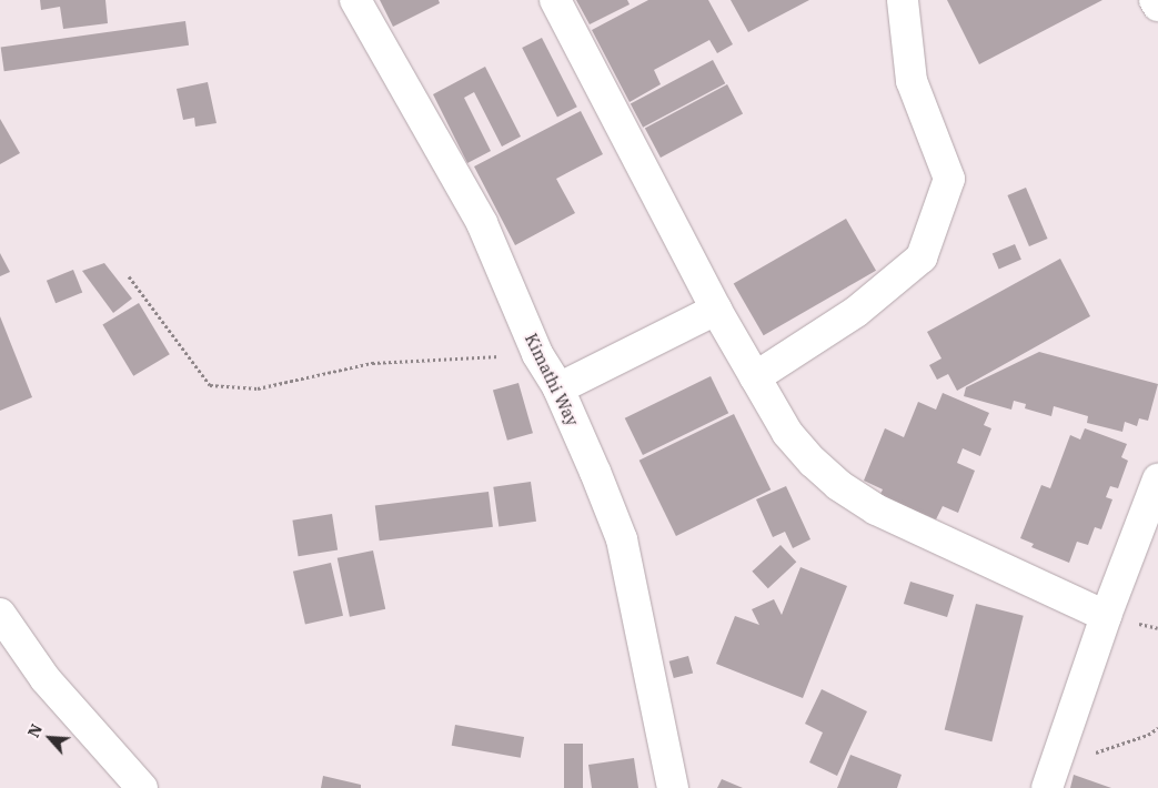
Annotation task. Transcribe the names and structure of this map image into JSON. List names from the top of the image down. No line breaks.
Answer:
{"streets":{"street":["Kimathi Way"]},"north":"top left"}
